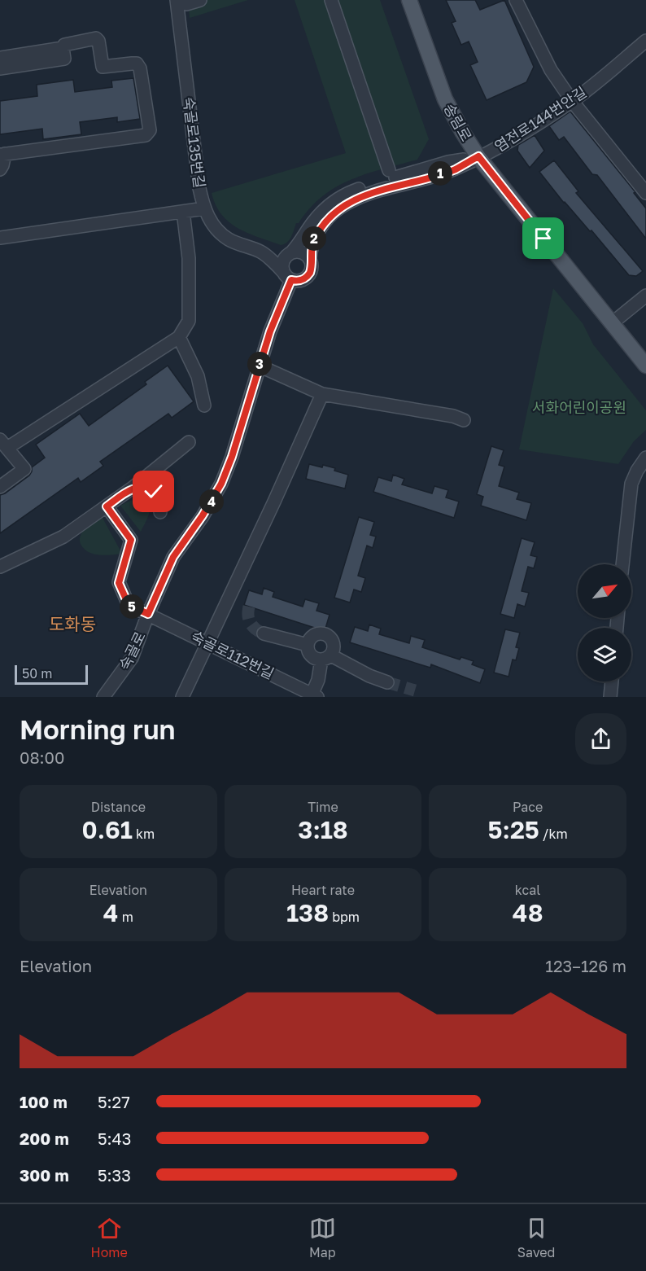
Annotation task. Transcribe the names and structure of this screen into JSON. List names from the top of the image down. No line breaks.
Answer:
{"streets":{"main road":["송림로"],"street":["염전로144번안길","숙골로135번길","숙골로","숙골로112번길"]},"crossings":[["염전로144번안길","송림로"],["염전로144번안길","숙골로"],["송림로","숙골로"],["숙골로135번길","숙골로"],["숙골로","숙골로112번길"]],"districts":["도화동"],"parks":["서화어린이공원"],"scale_bar":"50 m","north":"top right","page":{"pins":["1","2","3","4","5"],"scale":"50 m","heading":["Morning run","08:00"],"stats":[["Distance","0.61 km"],["Time","3:18"],["Pace","5:25 /km"],["Elevation","4 m"],["Heart rate","138 bpm"],["kcal","48"]],"chart":["Elevation","123–126 m"],"list":[{"name":"100 m","note":"5:27"},{"name":"200 m","note":"5:43"},{"name":"300 m","note":"5:33"}],"tabs":["Home","Map","Saved"]}}
